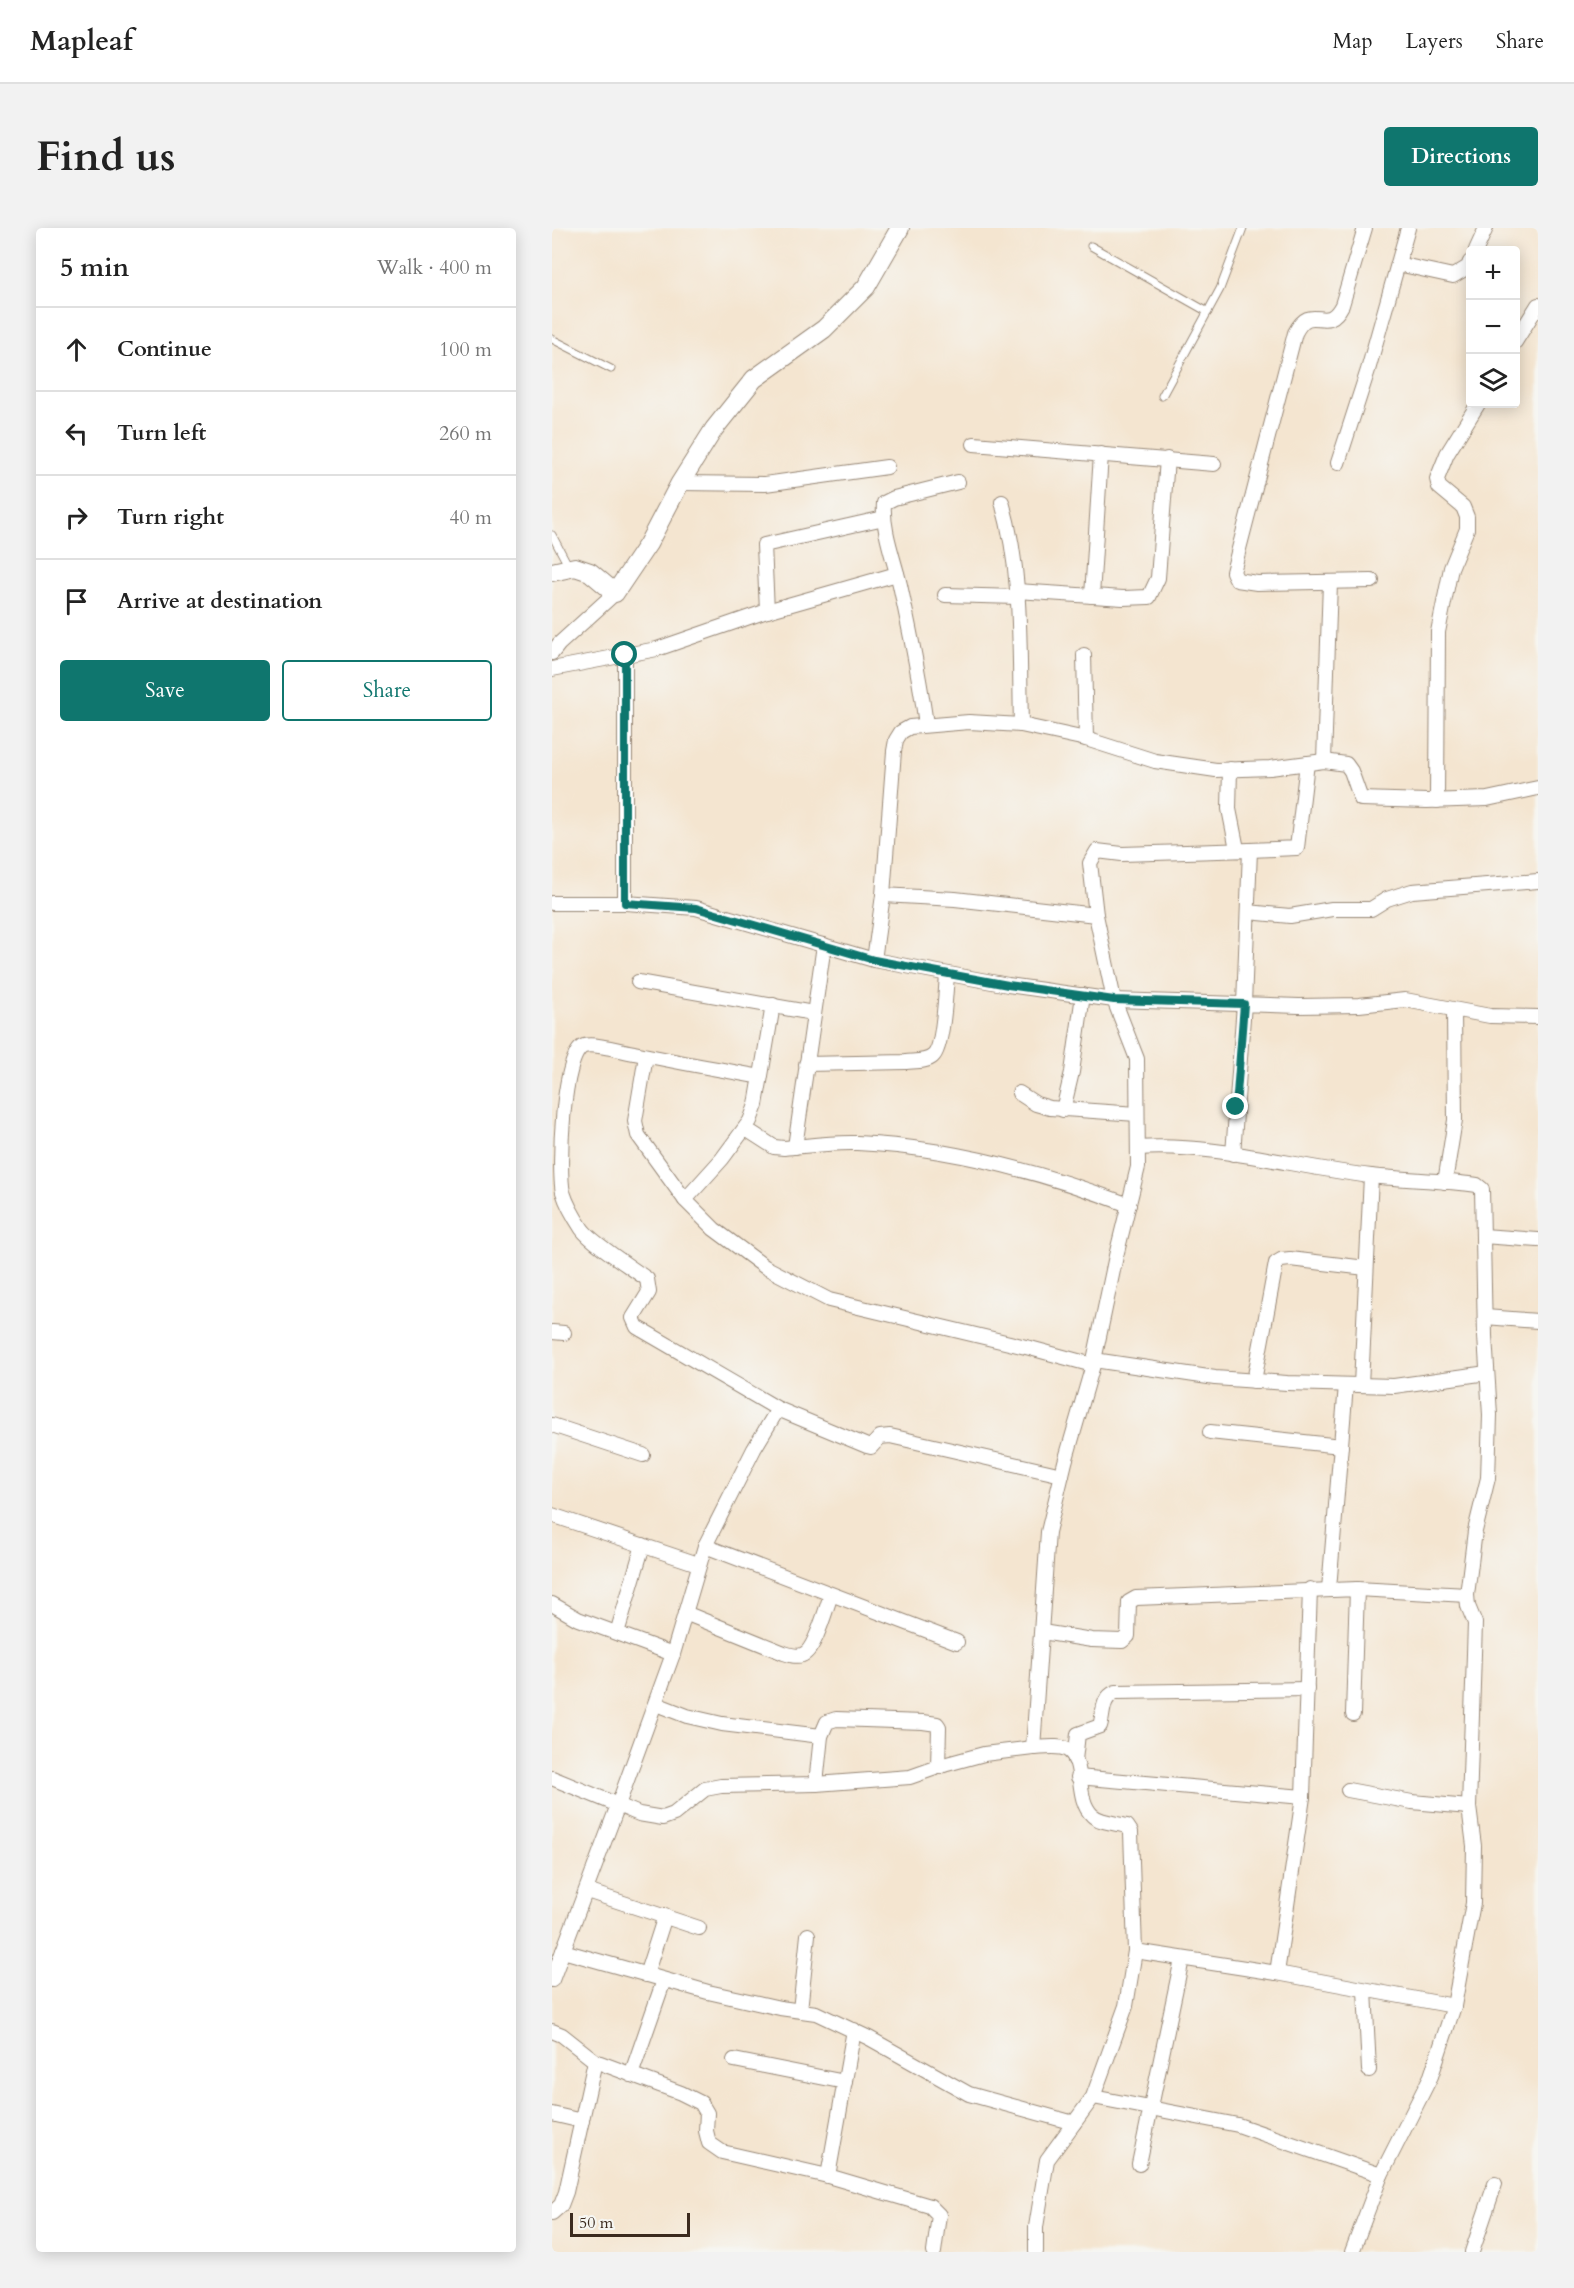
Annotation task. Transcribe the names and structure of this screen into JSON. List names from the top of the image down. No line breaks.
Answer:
{"scale_bar":"50 m","page":{"header":"Mapleaf","nav":["Map","Layers","Share"],"buttons":["Directions",["Save","Share"]],"title":"Find us","heading":["5 min","Walk · 400 m"],"map_buttons":["+","−"],"list":[["Continue","100 m"],["Turn left","260 m"],["Turn right","40 m"],"Arrive at destination"],"scale":"50 m"}}
